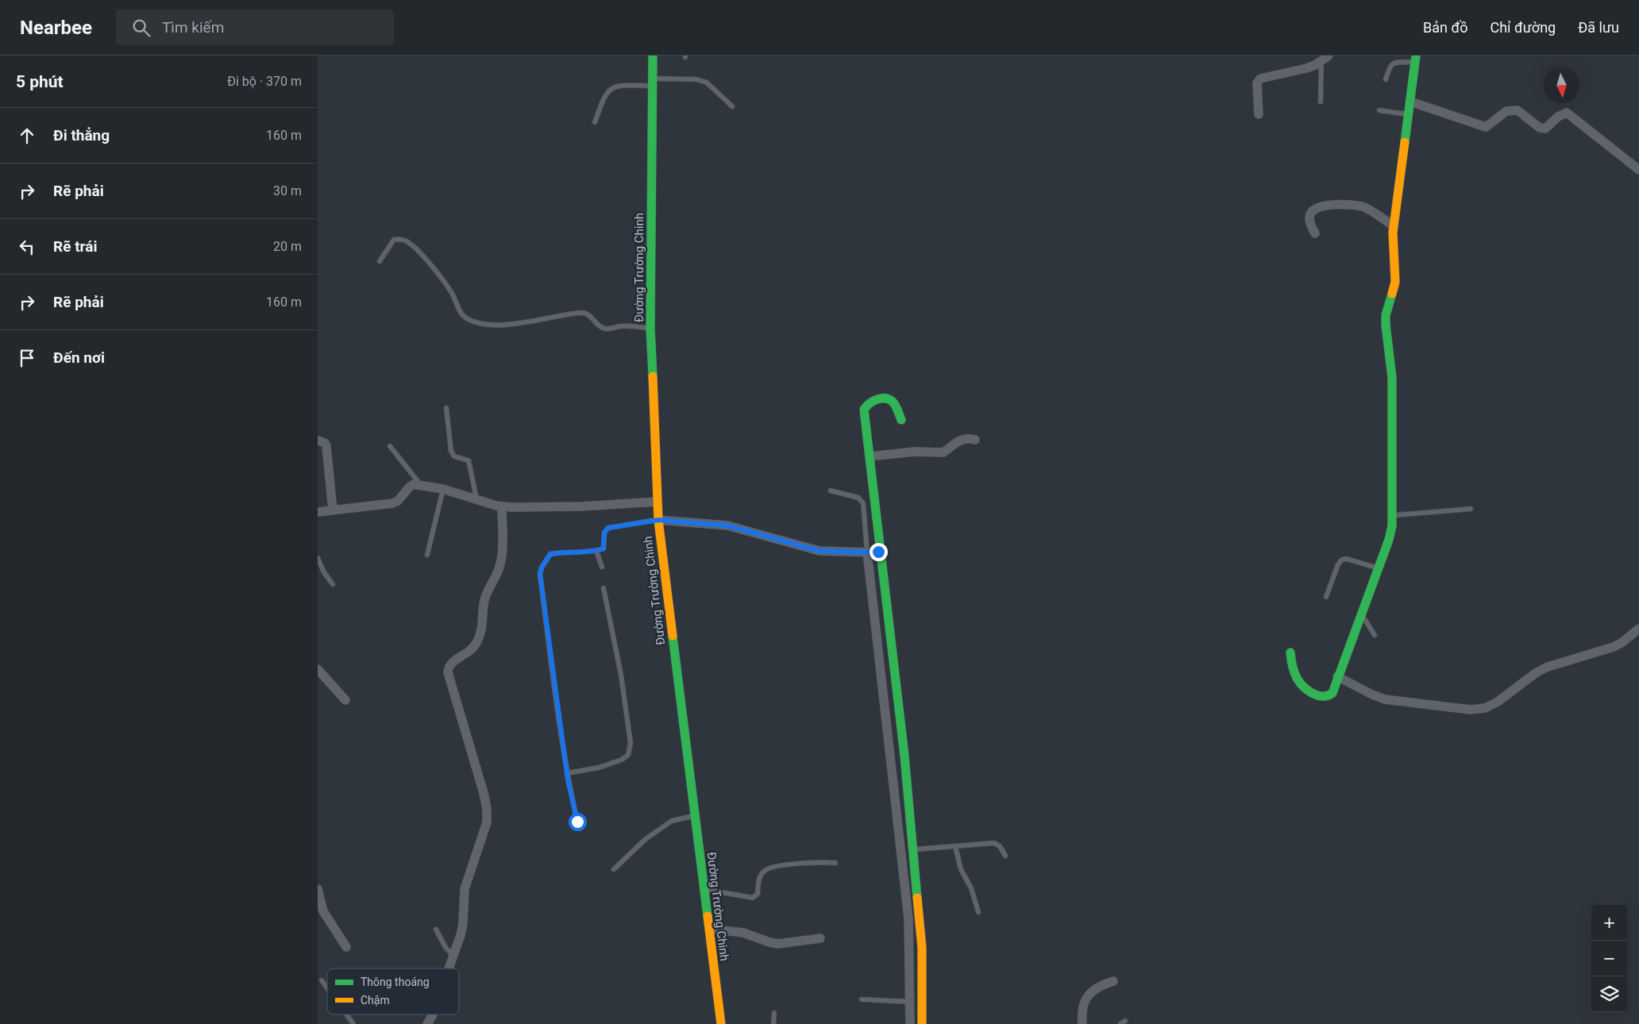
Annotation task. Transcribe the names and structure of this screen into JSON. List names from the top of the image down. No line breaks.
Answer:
{"streets":{"main road":["Đường Trường Chinh"]},"legend":["Thông thoáng","Chậm"],"north":"bottom","page":{"header":"Nearbee","search":"Tìm kiếm","nav":["Bản đồ","Chỉ đường","Đã lưu"],"heading":["5 phút","Đi bộ · 370 m"],"list":[["Đi thẳng","160 m"],["Rẽ phải","30 m"],["Rẽ trái","20 m"],["Rẽ phải","160 m"],"Đến nơi"],"map_buttons":["+","−"]}}
